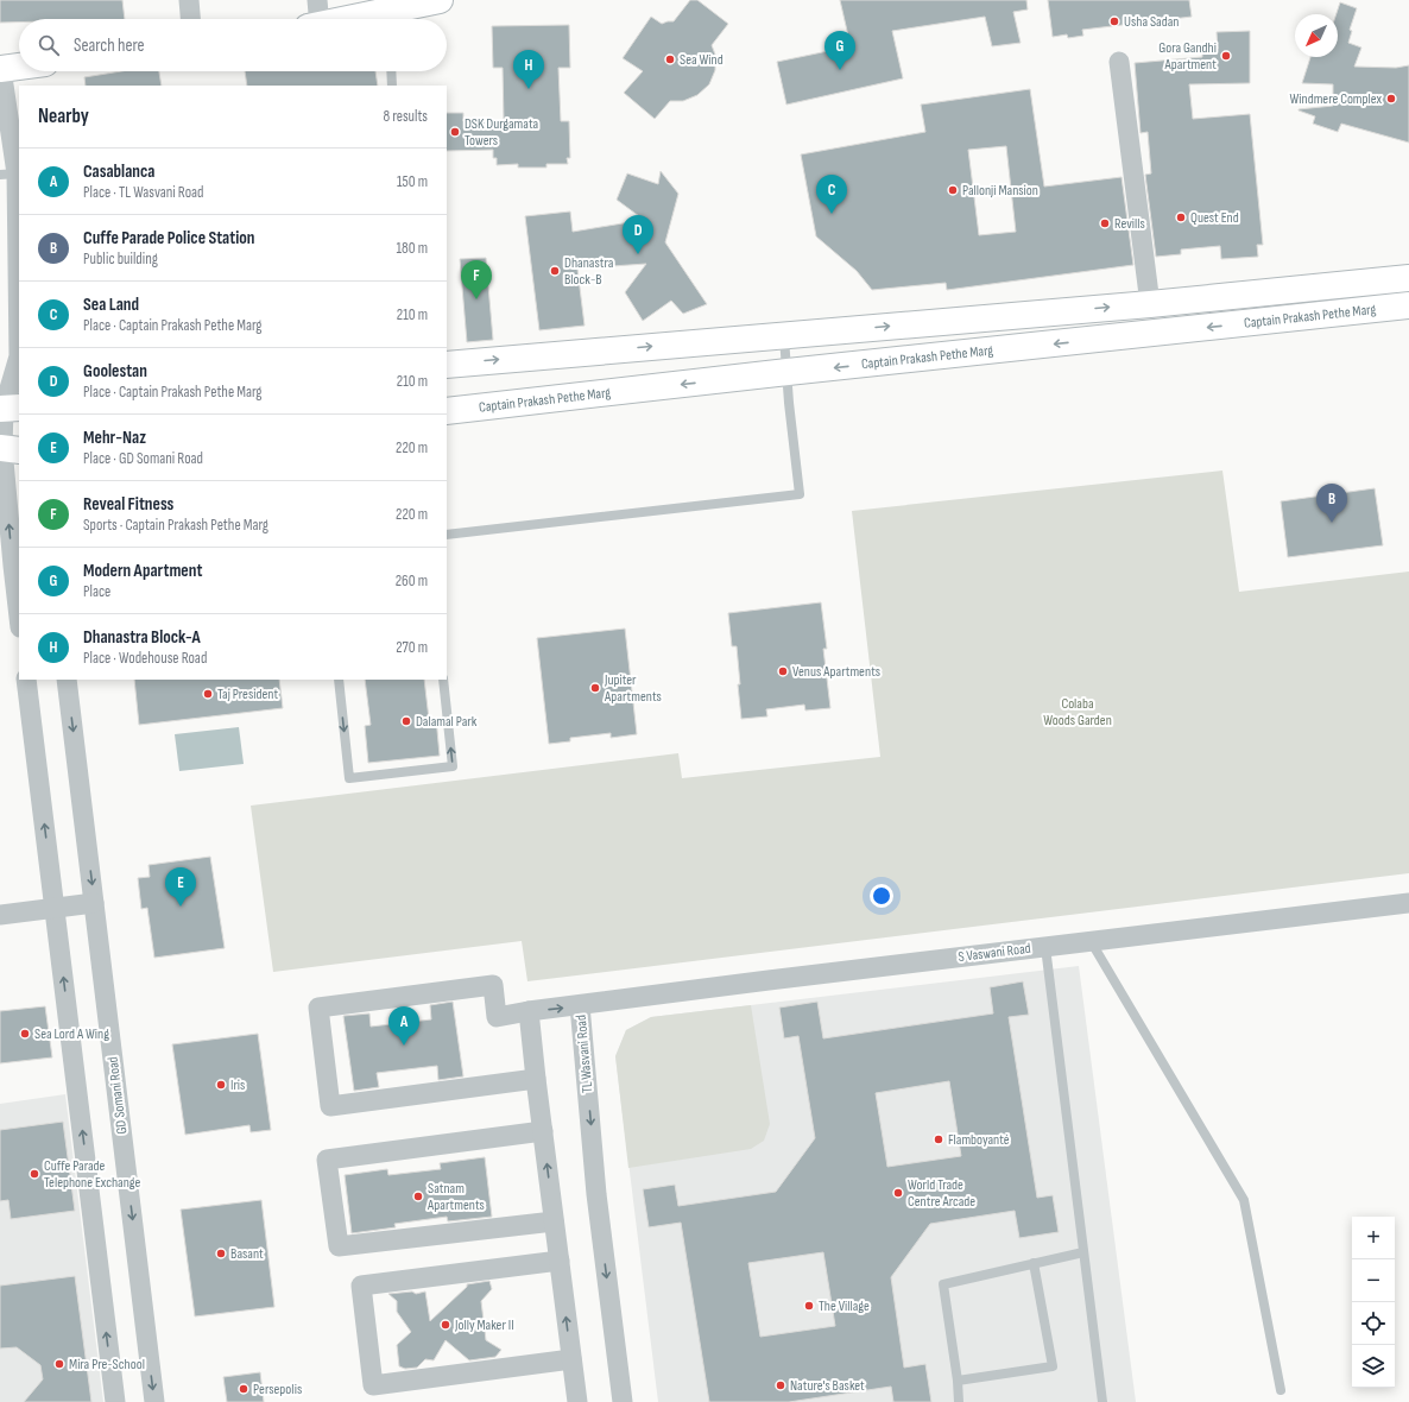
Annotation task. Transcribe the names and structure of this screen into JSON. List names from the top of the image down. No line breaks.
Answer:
{"streets":{"main road":["Captain Prakash Pethe Marg"],"street":["S Vaswani Road","TL Wasvani Road","GD Somani Road"]},"crossings":[["S Vaswani Road","TL Wasvani Road"]],"parks":["Colaba Woods Garden"],"places":["Usha Sadan","Gora Gandhi Apartment","Sea Wind","Windmere Complex","DSK Durgamata Towers","Pallonji Mansion","Quest End","Revills","Dhanastra Block-B","Venus Apartments","Jupiter Apartments","Taj President","Dalamal Park","Sea Lord A Wing","Iris","Flamboyanté","Cuffe Parade Telephone Exchange","World Trade Centre Arcade","Satnam Apartments","Basant","The Village","Jolly Maker II","Mira Pre-School","Nature's Basket","Persepolis"],"north":"bottom left","page":{"search":"Search here","pins":["G","H","C","D","F","B","E","A"],"heading":["Nearby","8 results"],"list":[{"mark":"A","name":"Casablanca","note":"Place · TL Wasvani Road","value":"150 m"},{"mark":"B","name":"Cuffe Parade Police Station","note":"Public building","value":"180 m"},{"mark":"C","name":"Sea Land","note":"Place · Captain Prakash Pethe Marg","value":"210 m"},{"mark":"D","name":"Goolestan","note":"Place · Captain Prakash Pethe Marg","value":"210 m"},{"mark":"E","name":"Mehr-Naz","note":"Place · GD Somani Road","value":"220 m"},{"mark":"F","name":"Reveal Fitness","note":"Sports · Captain Prakash Pethe Marg","value":"220 m"},{"mark":"G","name":"Modern Apartment","note":"Place","value":"260 m"},{"mark":"H","name":"Dhanastra Block-A","note":"Place · Wodehouse Road","value":"270 m"}],"map_buttons":["+","−"]}}
